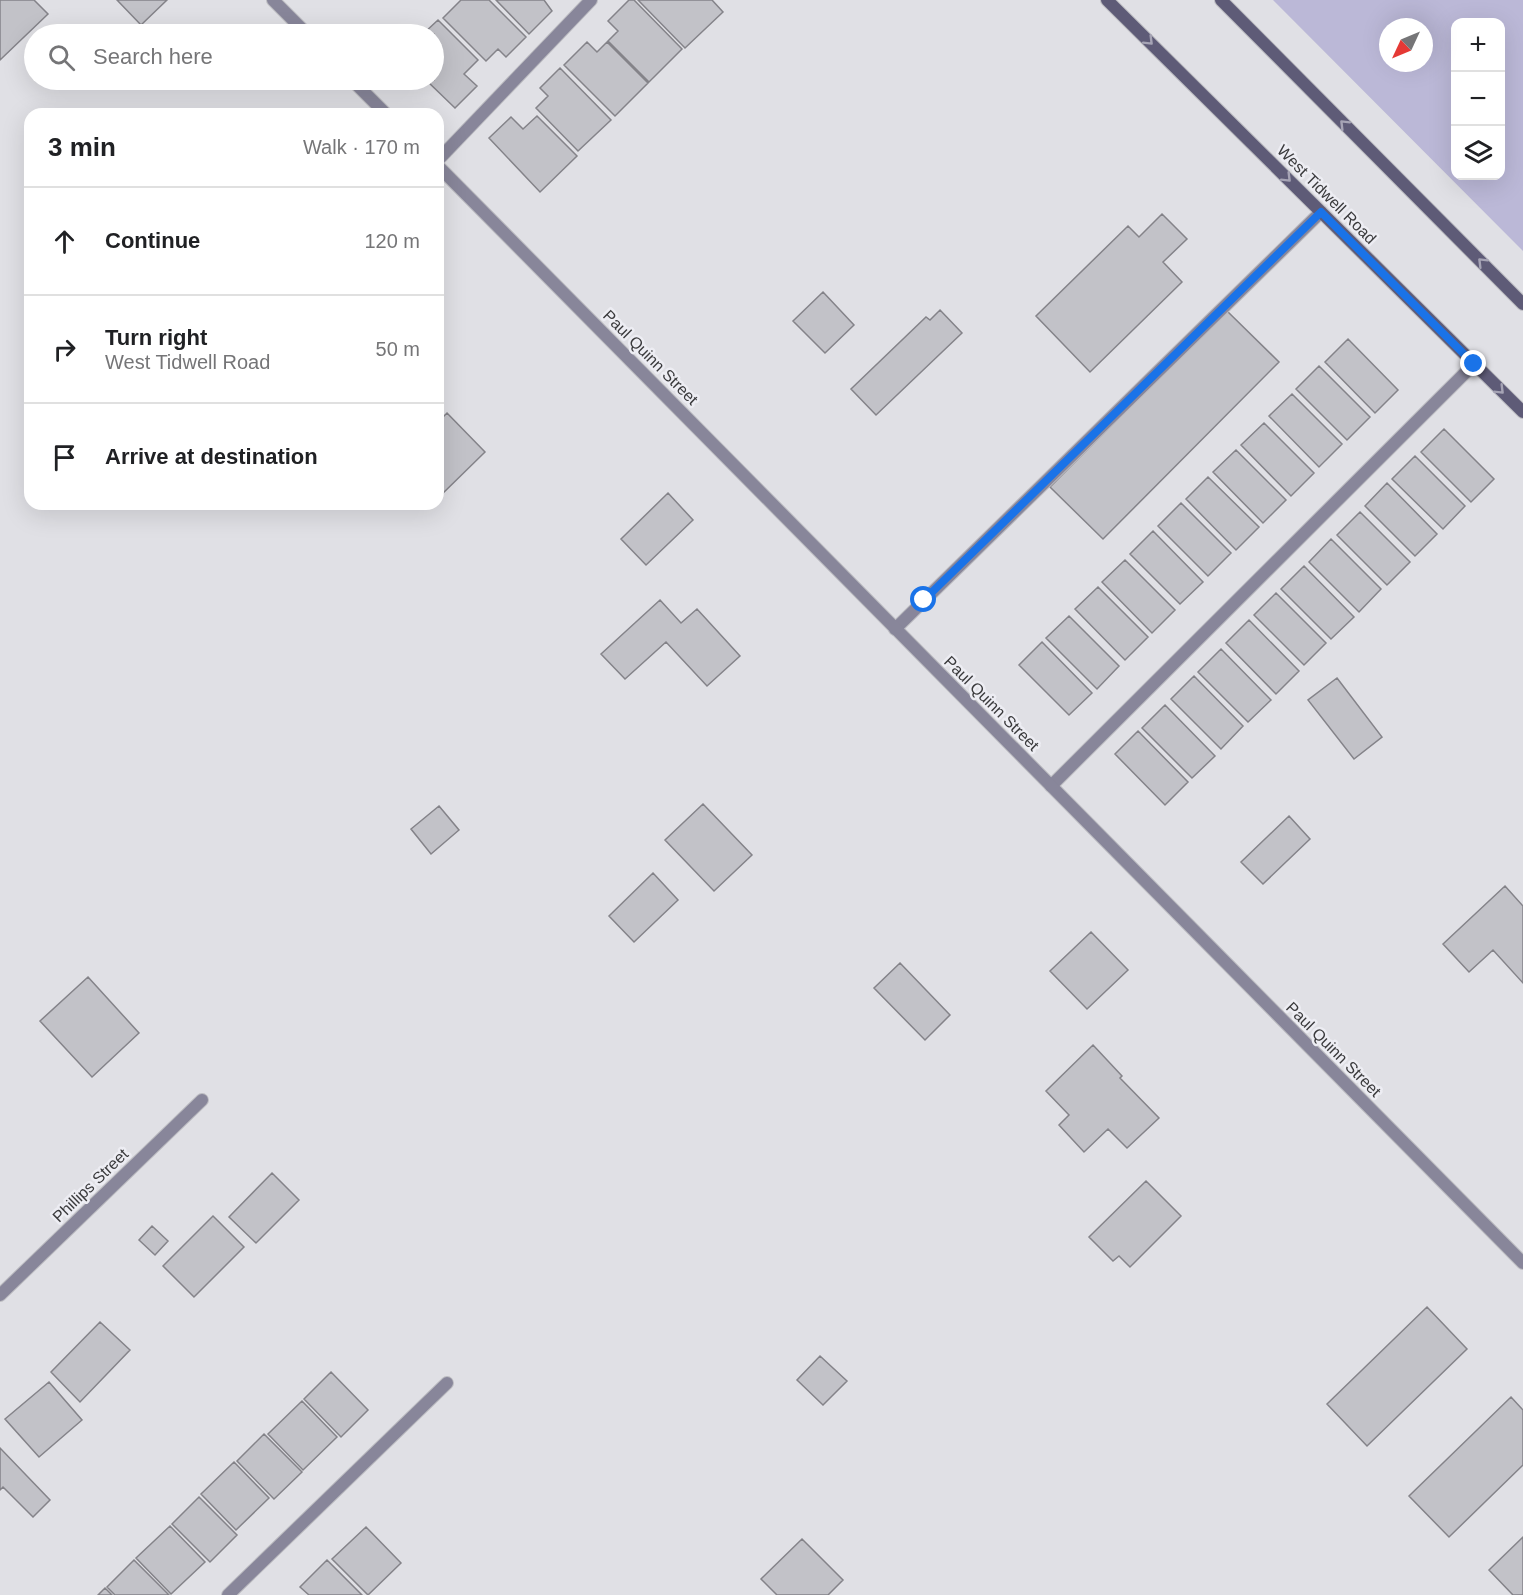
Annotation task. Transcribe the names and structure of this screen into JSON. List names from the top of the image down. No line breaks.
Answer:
{"streets":{"main road":["West Tidwell Road"],"street":["Paul Quinn Street","Phillips Street"]},"north":"bottom left","page":{"map_buttons":["+","−"],"search":"Search here","heading":["3 min","Walk · 170 m"],"list":[["Continue","120 m"],["Turn right","West Tidwell Road","50 m"],"Arrive at destination"]}}
